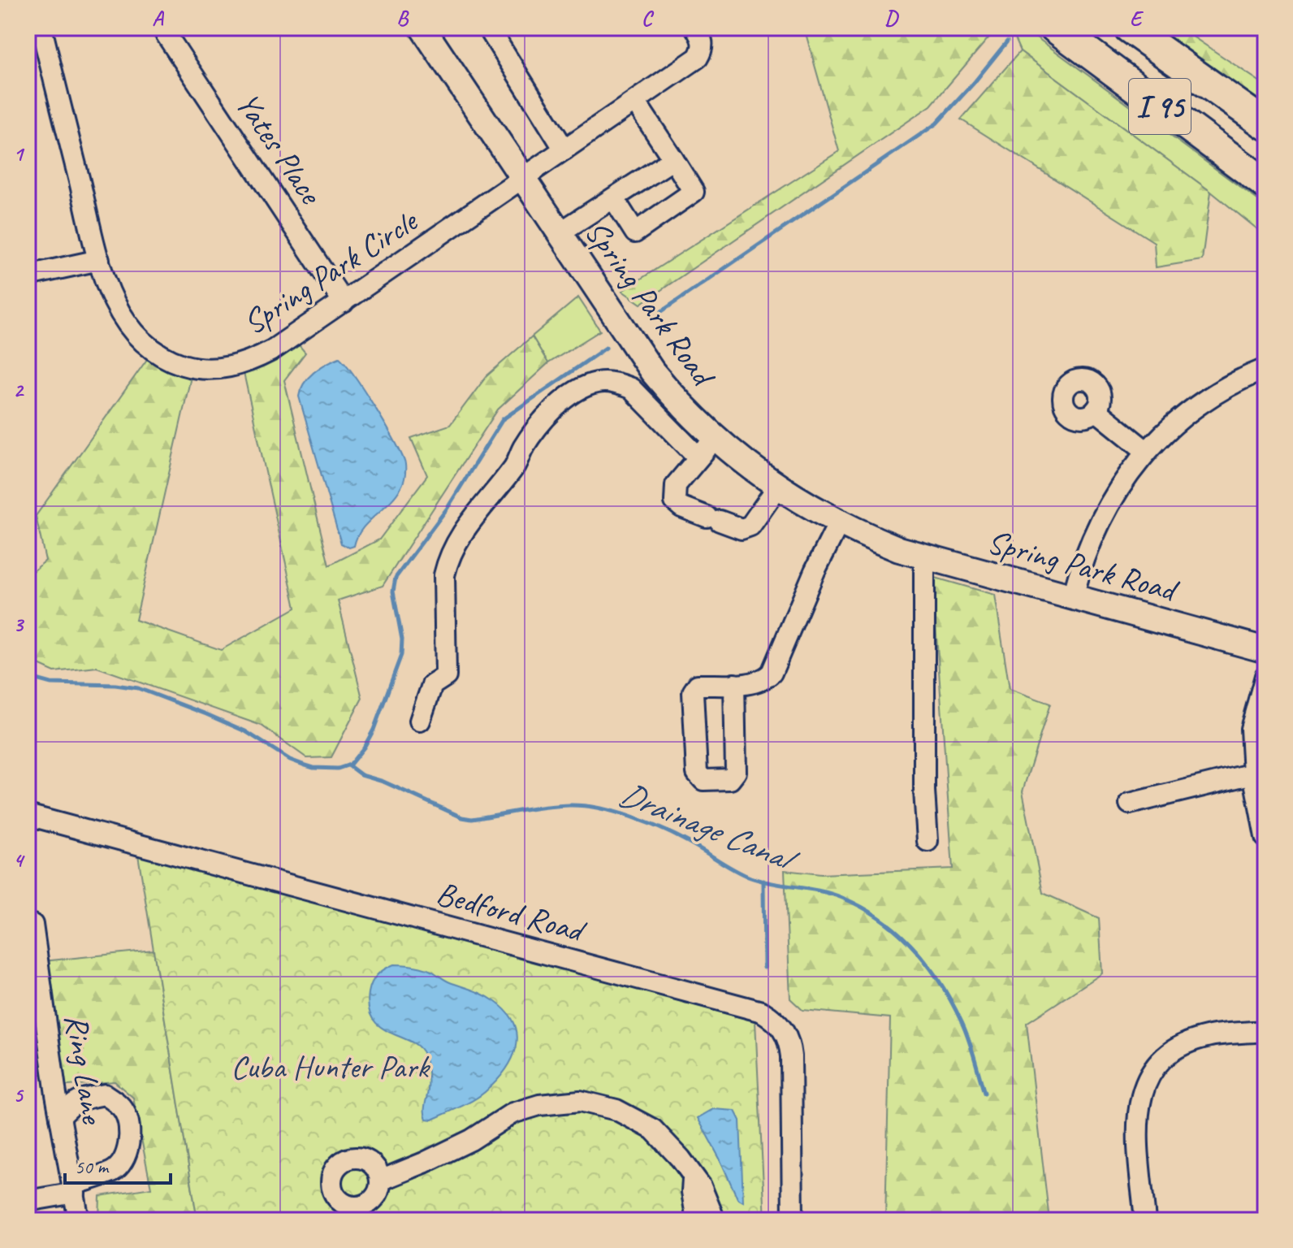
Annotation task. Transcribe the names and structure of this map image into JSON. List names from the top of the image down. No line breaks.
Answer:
{"streets":{"highway":["I 95"],"main road":["Spring Park Road"],"street":["Yates Place","Spring Park Circle","Bedford Road","Ring Lane"]},"crossings":[["Yates Place","Spring Park Circle"],["Spring Park Circle","Spring Park Road"]],"water":["Drainage Canal"],"parks":["Cuba Hunter Park"],"scale_bar":"50 m","grid":{"columns":["A","B","C","D","E"],"rows":["1","2","3","4","5"]}}
